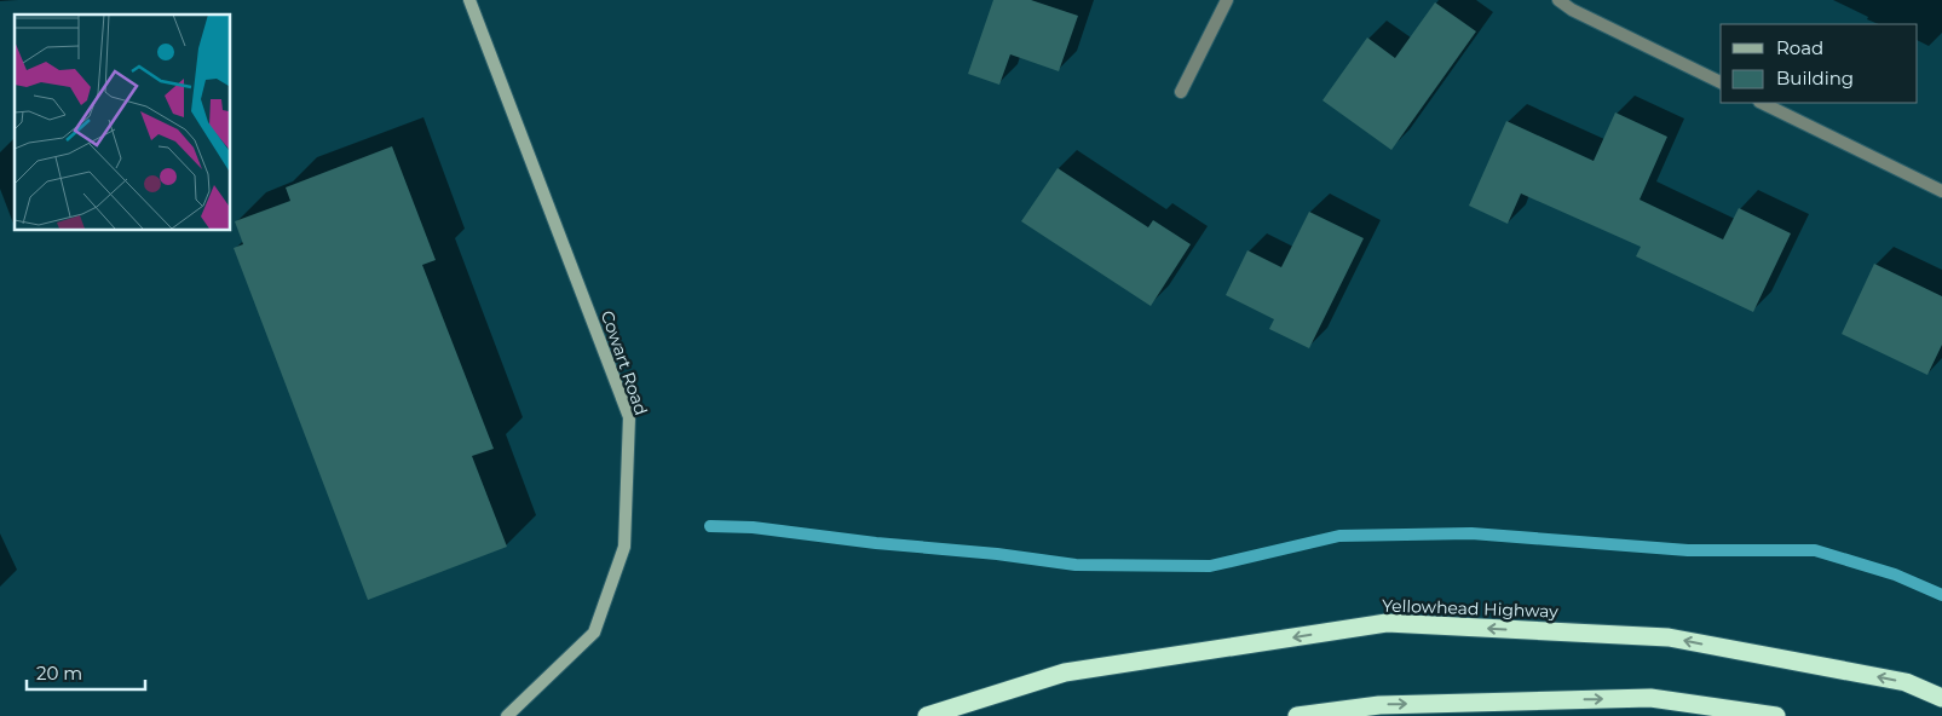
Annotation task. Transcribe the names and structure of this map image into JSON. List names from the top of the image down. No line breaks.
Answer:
{"streets":{"highway":["Yellowhead Highway"],"street":["Cowart Road"]},"legend":["Road","Building"],"scale_bar":"20 m"}
